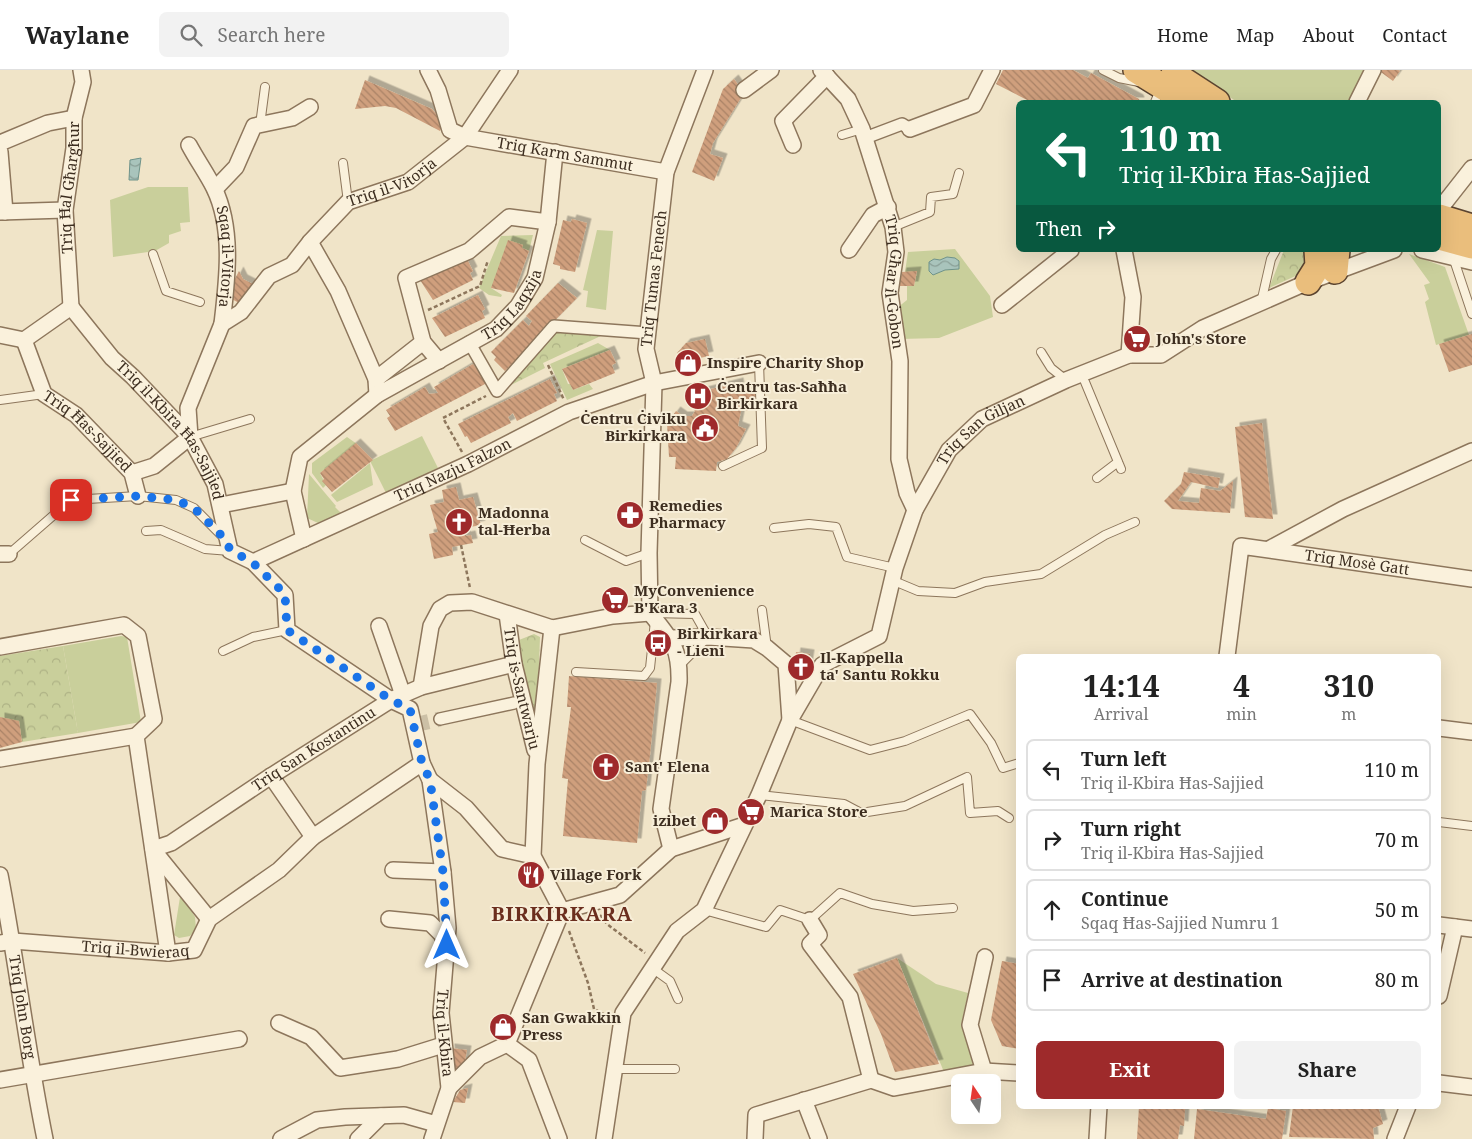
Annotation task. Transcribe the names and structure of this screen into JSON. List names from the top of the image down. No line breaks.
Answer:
{"streets":{"street":["Triq Karm Sammut","Triq il-Vitorja","Triq Ħal Għargħur","Sqaq il-Vitorja","Triq Tumas Fenech","Triq Għar il-Ġobon","Triq Laqxija","Triq Ħas-Sajjied","Triq il-Kbira Ħas-Sajjied","Triq San Ġiljan","Triq Nazju Falzon","Triq Mosè Gatt","Triq is-Santwarju","Triq San Kostantinu","Triq il-Bwieraq","Triq John Borg","Triq il-Kbira"]},"crossings":[["Triq Karm Sammut","Triq il-Vitorja"],["Triq Karm Sammut","Triq Tumas Fenech"],["Triq Karm Sammut","Triq Laqxija"],["Triq il-Vitorja","Sqaq il-Vitorja"],["Triq Ħal Għargħur","Triq il-Kbira Ħas-Sajjied"],["Triq Tumas Fenech","Triq Nazju Falzon"],["Triq Għar il-Ġobon","Triq San Ġiljan"],["Triq Laqxija","Triq Nazju Falzon"],["Triq is-Santwarju","Triq San Kostantinu"],["Triq San Kostantinu","Triq il-Kbira"],["Triq il-Bwieraq","Triq John Borg"],["Triq il-Bwieraq","Triq il-Kbira"]],"districts":["BIRKIRKARA"],"places":{"supermarket":["John's Store","MyConvenience B'Kara 3","Marica Store"],"shop":["Inspire Charity Shop","izibet","San Gwakkin Press"],"hospital":["Ċentru tas-Saħħa Birkirkara"],"public building":["Ċentru Ċiviku Birkirkara"],"pharmacy":["Remedies Pharmacy"],"church":["Madonna tal-Ħerba","Il-Kappella ta' Santu Rokku","Sant' Elena"],"bus stop":["Birkirkara - Lieni"],"restaurant":["Village Fork"]},"north":"top","page":{"header":"Waylane","search":"Search here","nav":["Home","Map","About","Contact"],"turn":["110 m","Triq il-Kbira Ħas-Sajjied"],"then":"Then","eta":["14:14","Arrival","4","min","310","m"],"list":[{"name":"Turn left","note":"Triq il-Kbira Ħas-Sajjied","value":"110 m"},{"name":"Turn right","note":"Triq il-Kbira Ħas-Sajjied","value":"70 m"},{"name":"Continue","note":"Sqaq Ħas-Sajjied Numru 1","value":"50 m"},{"name":"Arrive at destination","value":"80 m"}],"buttons":["Exit","Share"]}}
